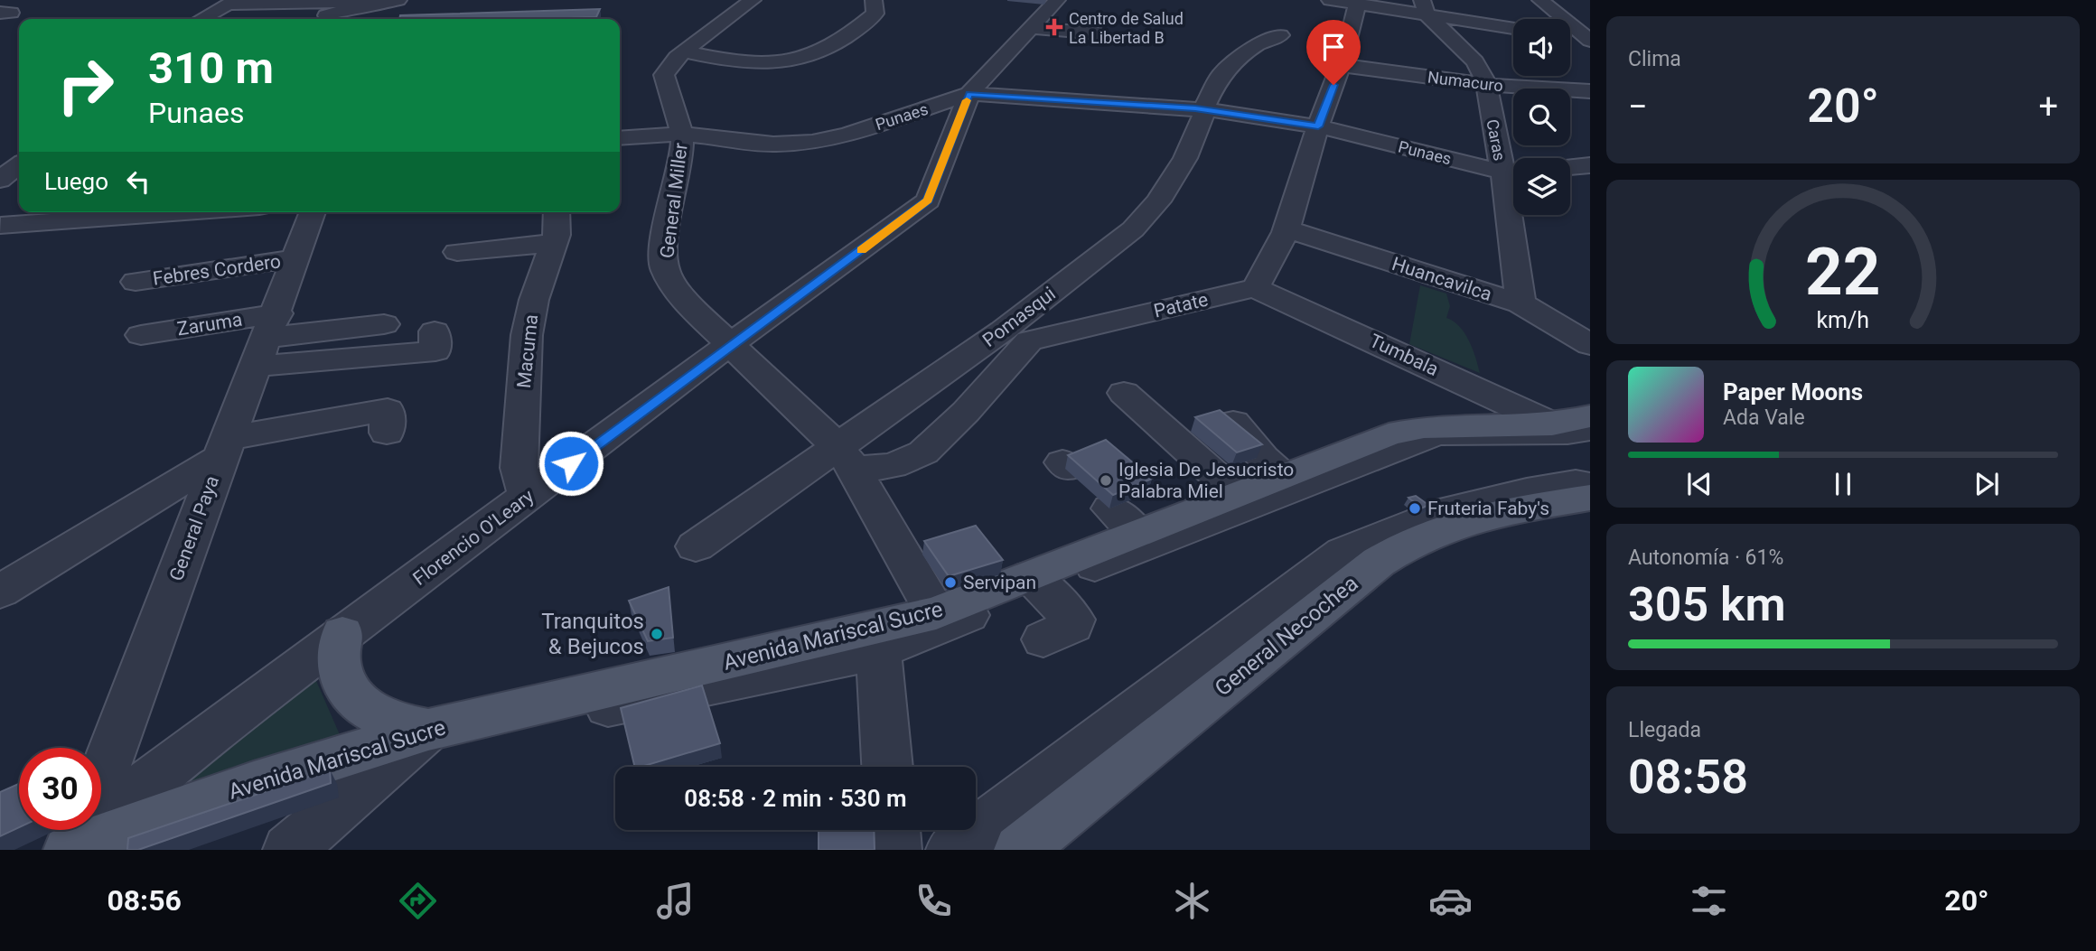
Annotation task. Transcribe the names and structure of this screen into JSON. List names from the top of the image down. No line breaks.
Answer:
{"streets":{"main road":["Avenida Mariscal Sucre","General Necochea"],"street":["Numacuro","Punaes","Caras","General Miller","Febres Cordero","Huancavilca","Patate","Pomasqui","Zaruma","Macuma","Tumbala","General Paya","Florencio O'Leary"]},"crossings":[["Numacuro","Caras"],["Punaes","Caras"],["Punaes","General Miller"],["Punaes","Pomasqui"],["Punaes","Florencio O'Leary"],["Caras","Huancavilca"],["General Miller","Pomasqui"],["General Miller","Florencio O'Leary"],["General Miller","Avenida Mariscal Sucre"],["Febres Cordero","General Paya"],["Patate","Pomasqui"],["Patate","Tumbala"],["Zaruma","General Paya"],["Macuma","Florencio O'Leary"],["Tumbala","Avenida Mariscal Sucre"],["General Paya","Florencio O'Leary"],["General Paya","Avenida Mariscal Sucre"],["Florencio O'Leary","Avenida Mariscal Sucre"]],"places":{"health":["Centro de Salud La Libertad B"],"other":["Iglesia De Jesucristo Palabra Miel","Fruteria Faby's","Servipan","Tranquitos & Bejucos"]},"page":{"tile":["Clima",["Autonomía · 61%","305 km"],["Llegada","08:58"]],"turn":["310 m","Punaes"],"heat":["−","20°","+"],"then":"Luego","song":["Paper Moons","Ada Vale"],"limit":"30","trip":"08:58 · 2 min · 530 m","tabs":["08:56","20°"],"gauge":["22","km/h"]}}
